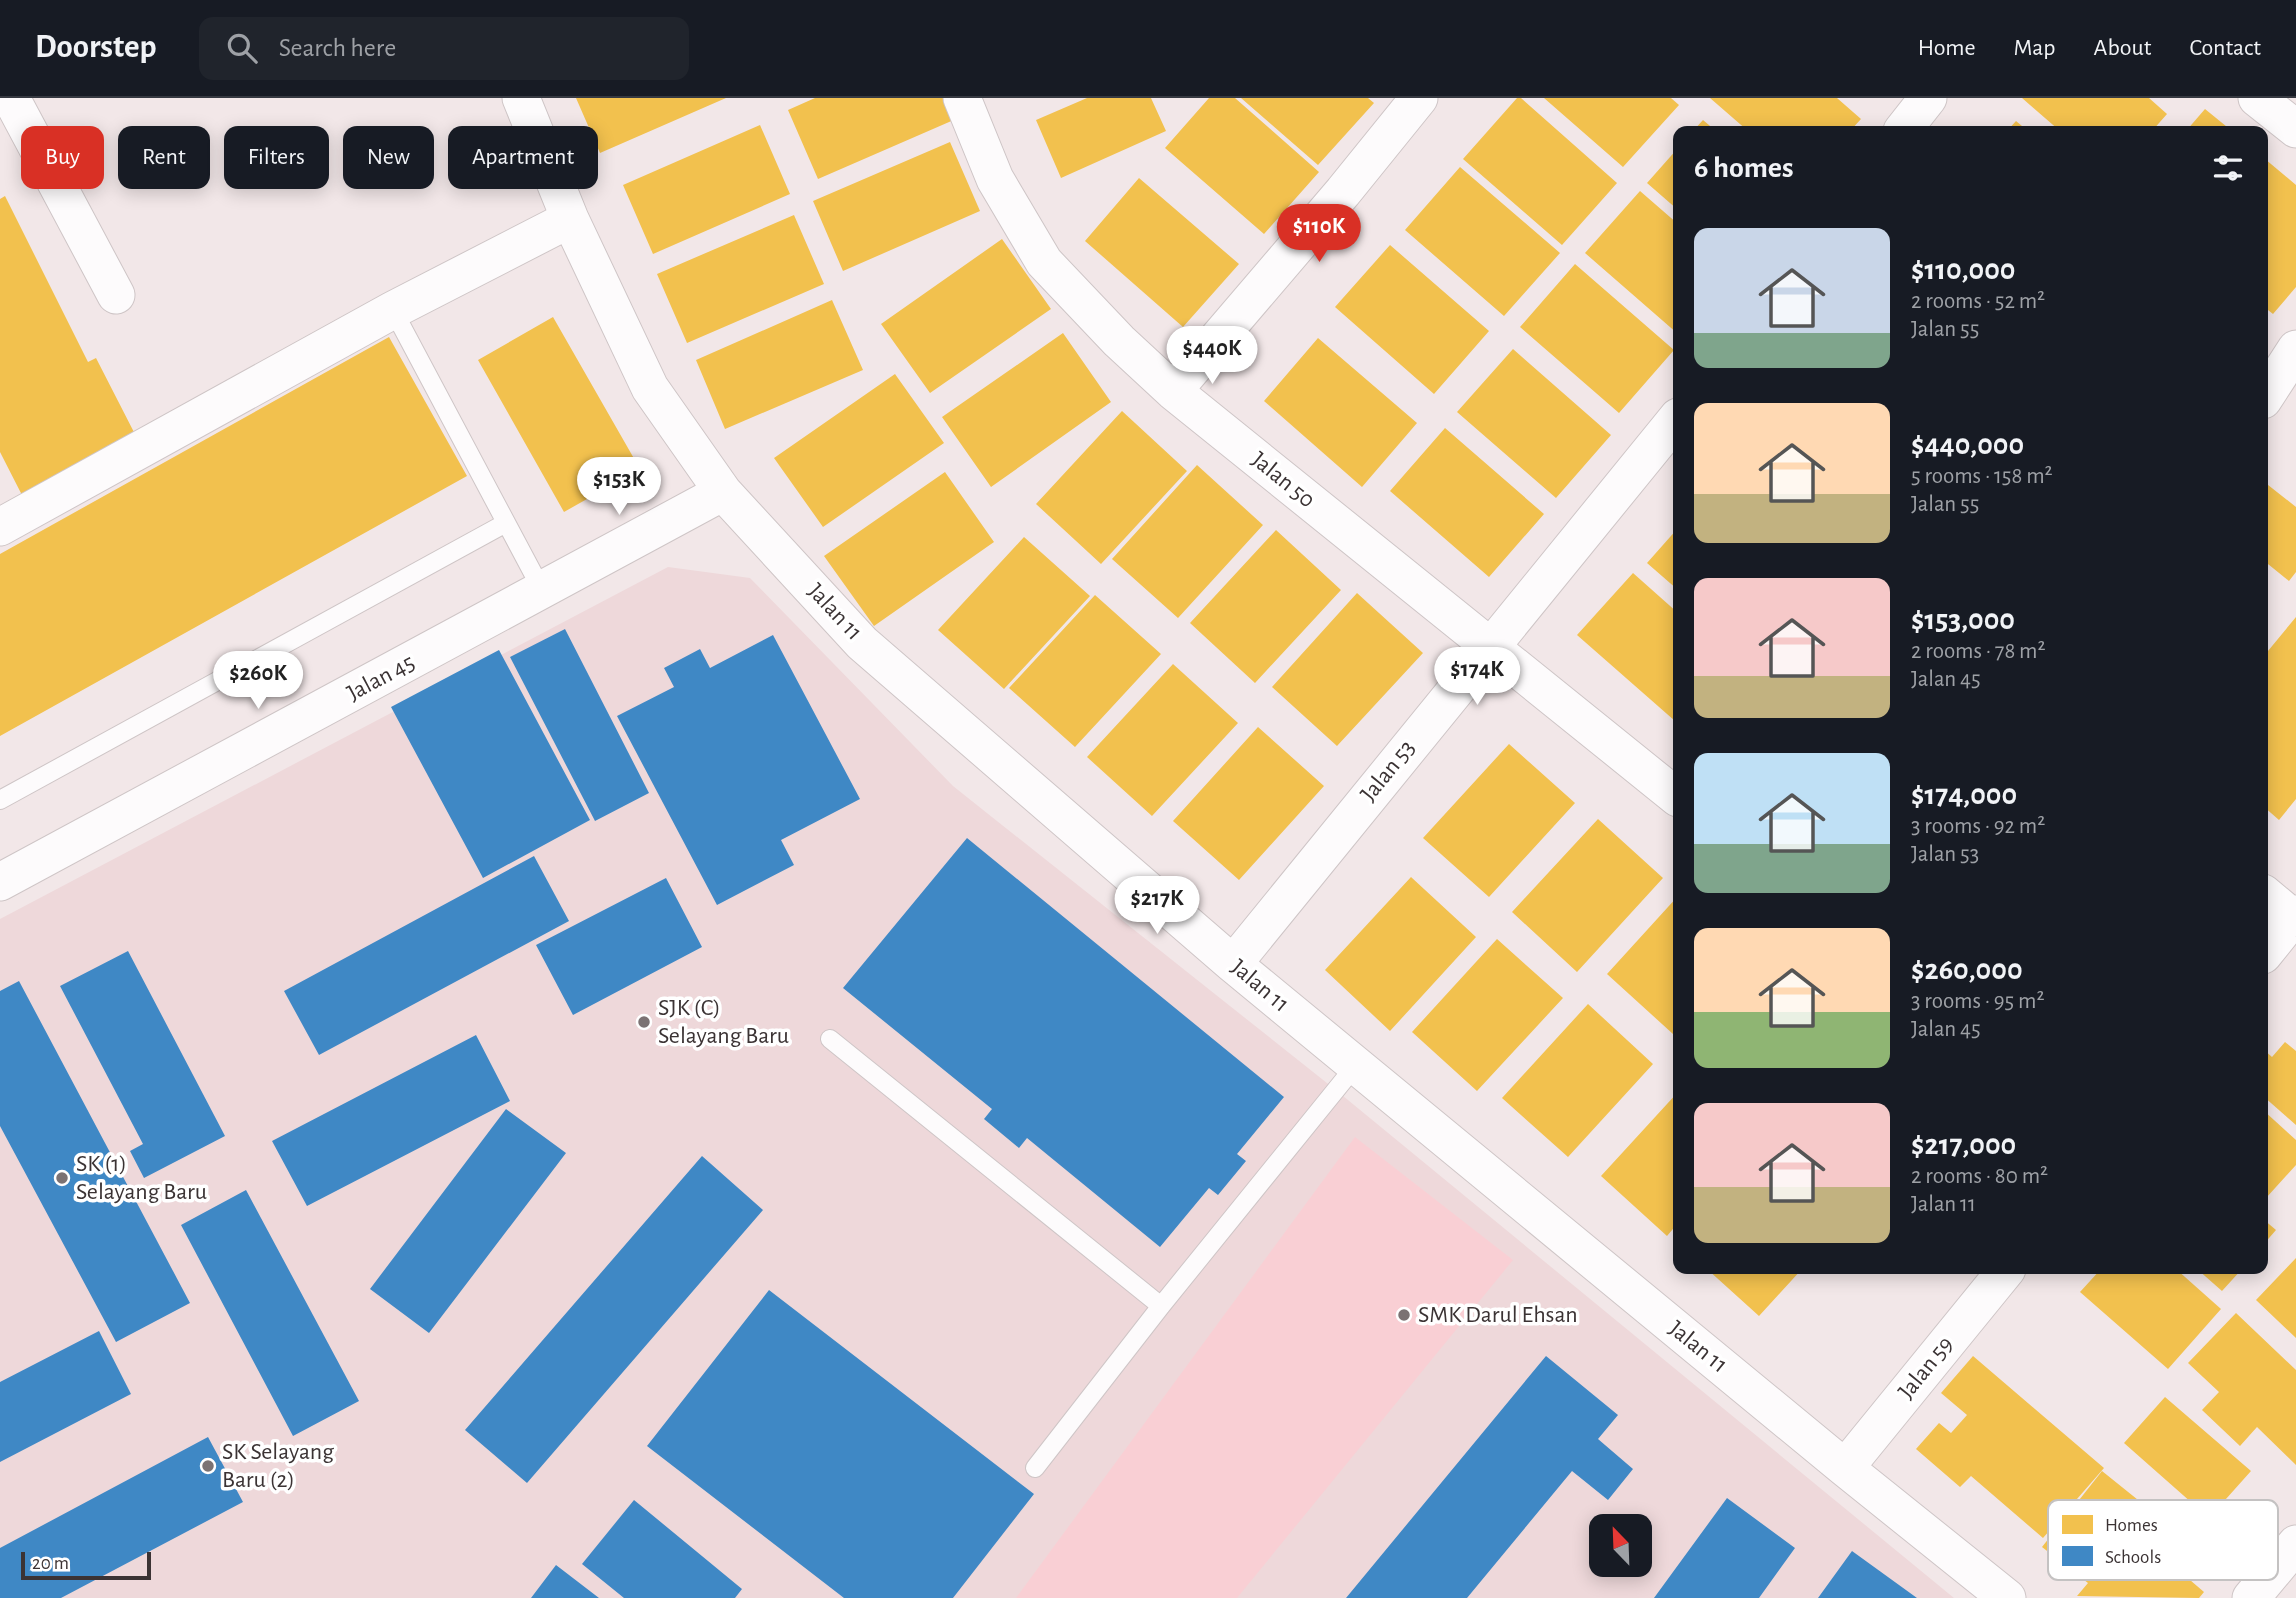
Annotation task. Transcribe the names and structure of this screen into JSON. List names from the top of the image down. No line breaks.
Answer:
{"streets":{"street":["Jalan 50","Jalan 11","Jalan 45","Jalan 53","Jalan 59"]},"crossings":[["Jalan 50","Jalan 53"],["Jalan 11","Jalan 45"],["Jalan 11","Jalan 53"],["Jalan 11","Jalan 59"]],"places":["SJK (C) Selayang Baru","SK (1) Selayang Baru","SMK Darul Ehsan","SK Selayang Baru (2)"],"legend":["Homes","Schools"],"scale_bar":"20 m","north":"top left","page":{"header":"Doorstep","search":"Search here","nav":["Home","Map","About","Contact"],"chip":["Buy","Rent","Filters","New","Apartment"],"heading":"6 homes","price":["$110K","$440K","$153K","$174K","$260K","$217K"],"list":[{"name":"$110,000","note":"2 rooms · 52 m² · Jalan 55"},{"name":"$440,000","note":"5 rooms · 158 m² · Jalan 55"},{"name":"$153,000","note":"2 rooms · 78 m² · Jalan 45"},{"name":"$174,000","note":"3 rooms · 92 m² · Jalan 53"},{"name":"$260,000","note":"3 rooms · 95 m² · Jalan 45"},{"name":"$217,000","note":"2 rooms · 80 m² · Jalan 11"}],"scale":"20 m"}}
